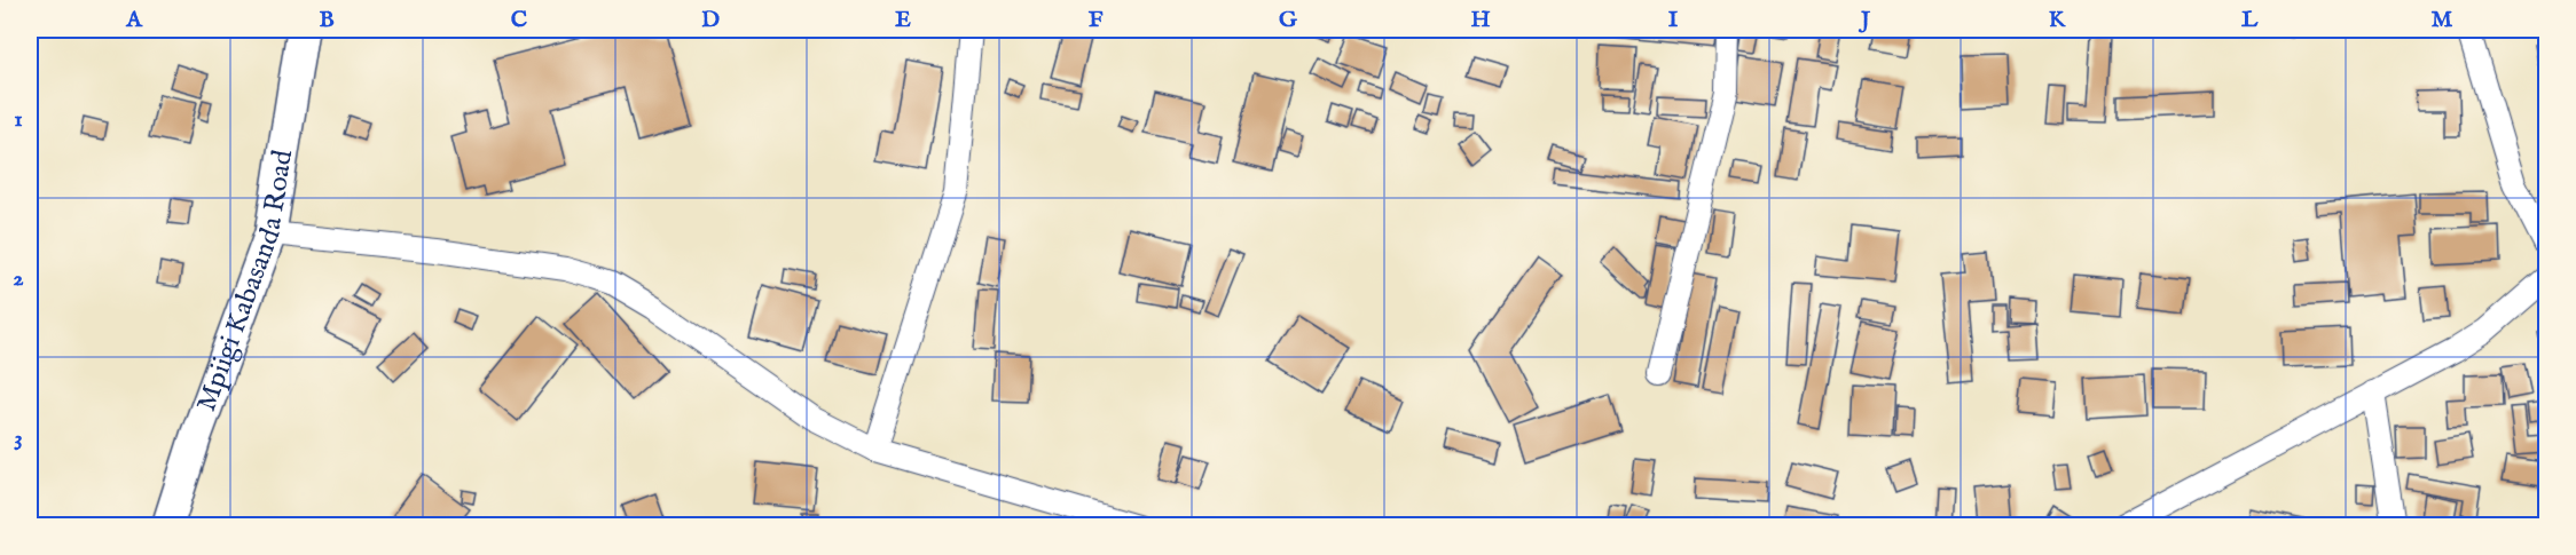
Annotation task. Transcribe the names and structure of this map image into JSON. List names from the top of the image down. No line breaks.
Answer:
{"streets":{"main road":["Mpiigi Kabasanda Road"]},"grid":{"columns":["A","B","C","D","E","F","G","H","I","J","K","L","M"],"rows":["1","2","3"]}}
